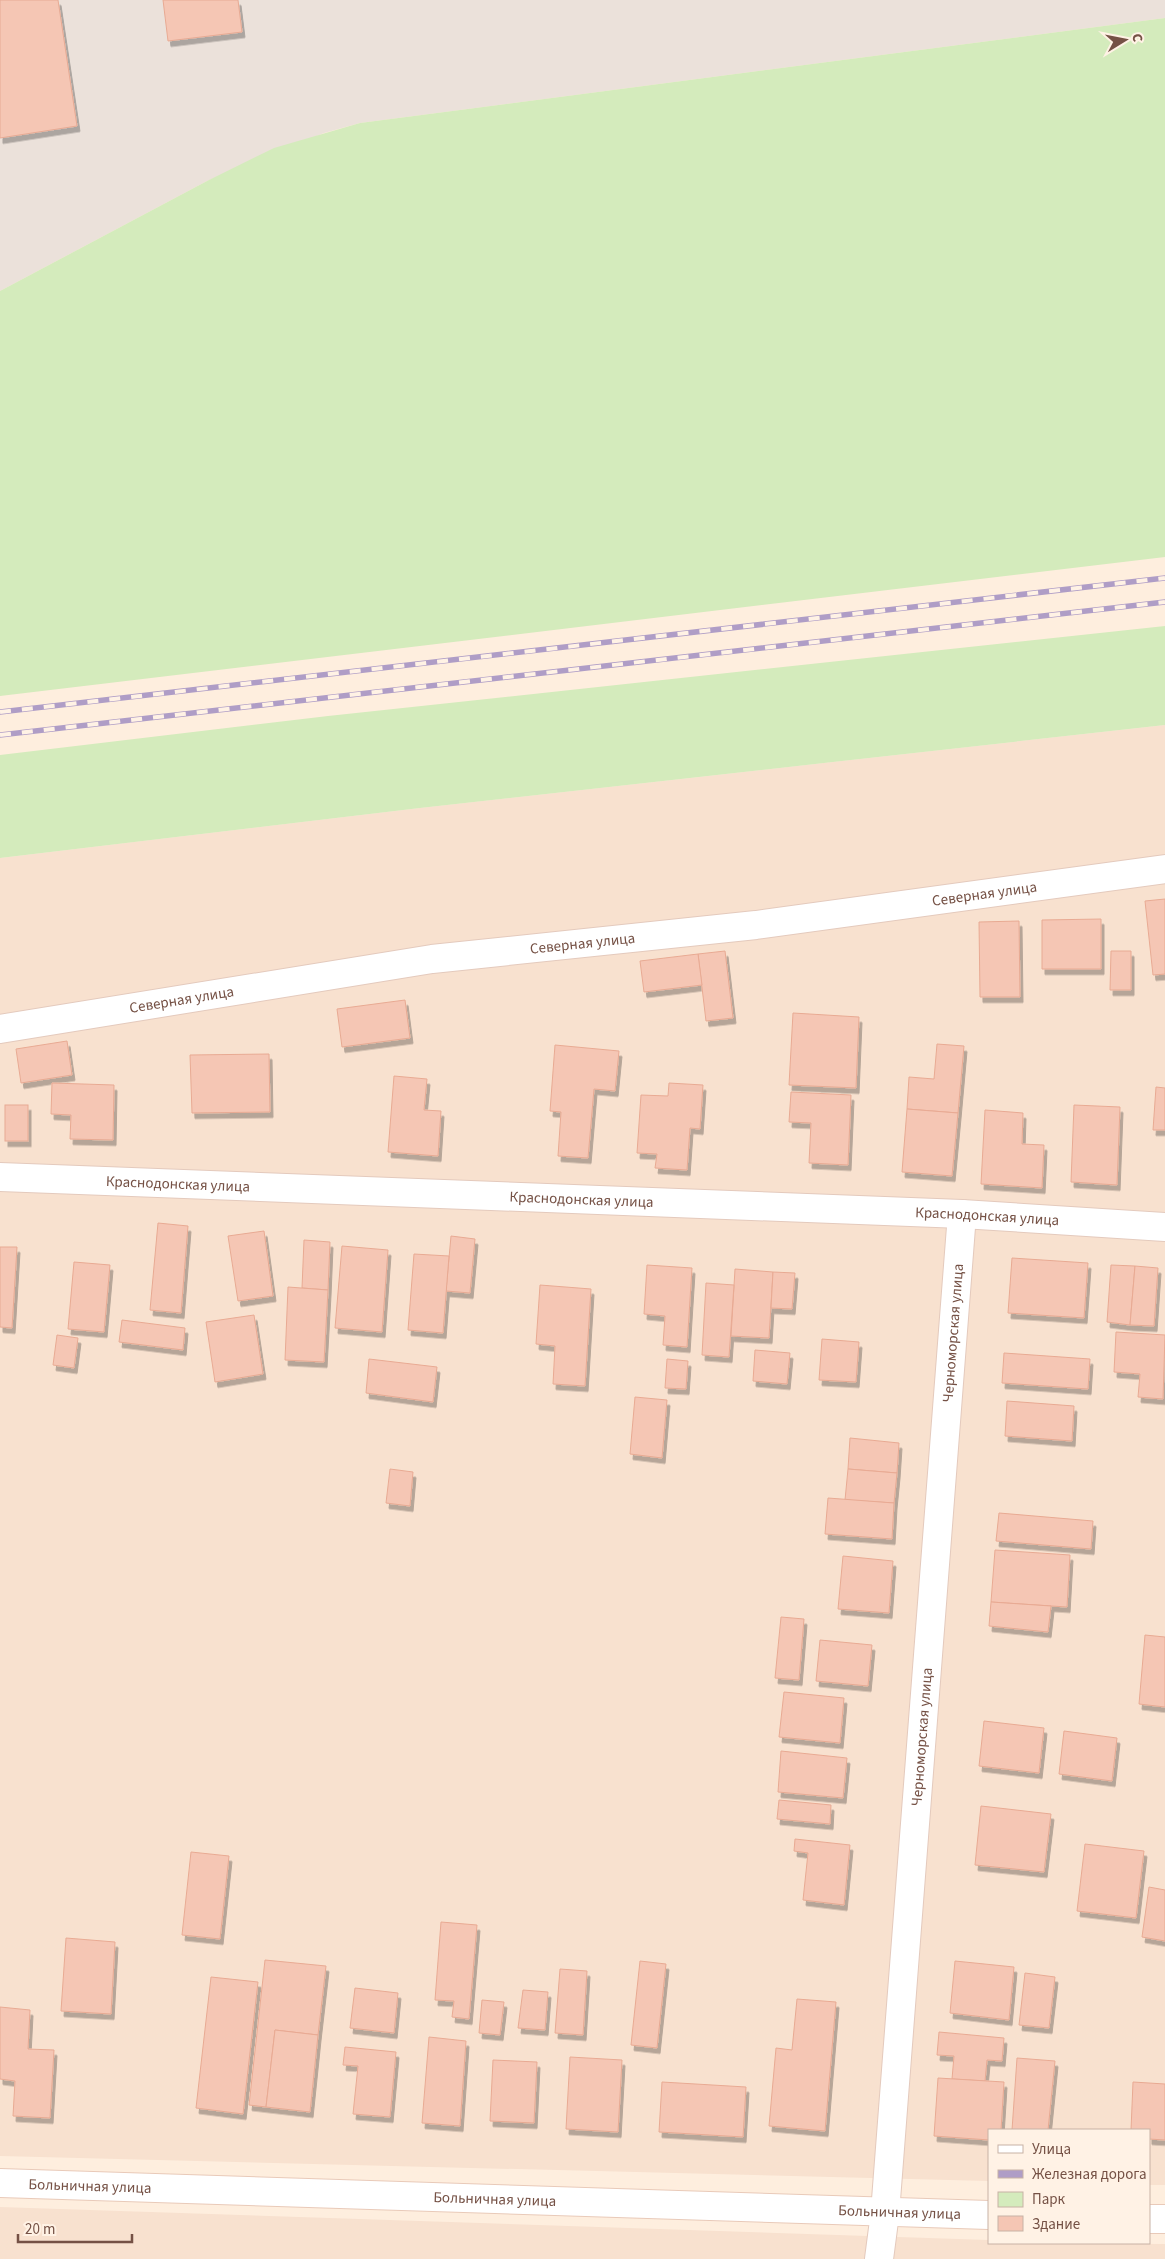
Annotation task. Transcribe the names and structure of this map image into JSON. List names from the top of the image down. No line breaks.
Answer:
{"streets":{"street":["Северная улица","Краснодонская улица","Черноморская улица","Больничная улица"]},"crossings":[["Краснодонская улица","Черноморская улица"],["Черноморская улица","Больничная улица"]],"legend":["Улица","Железная дорога","Парк","Здание"],"scale_bar":"20 m","north":"right"}
